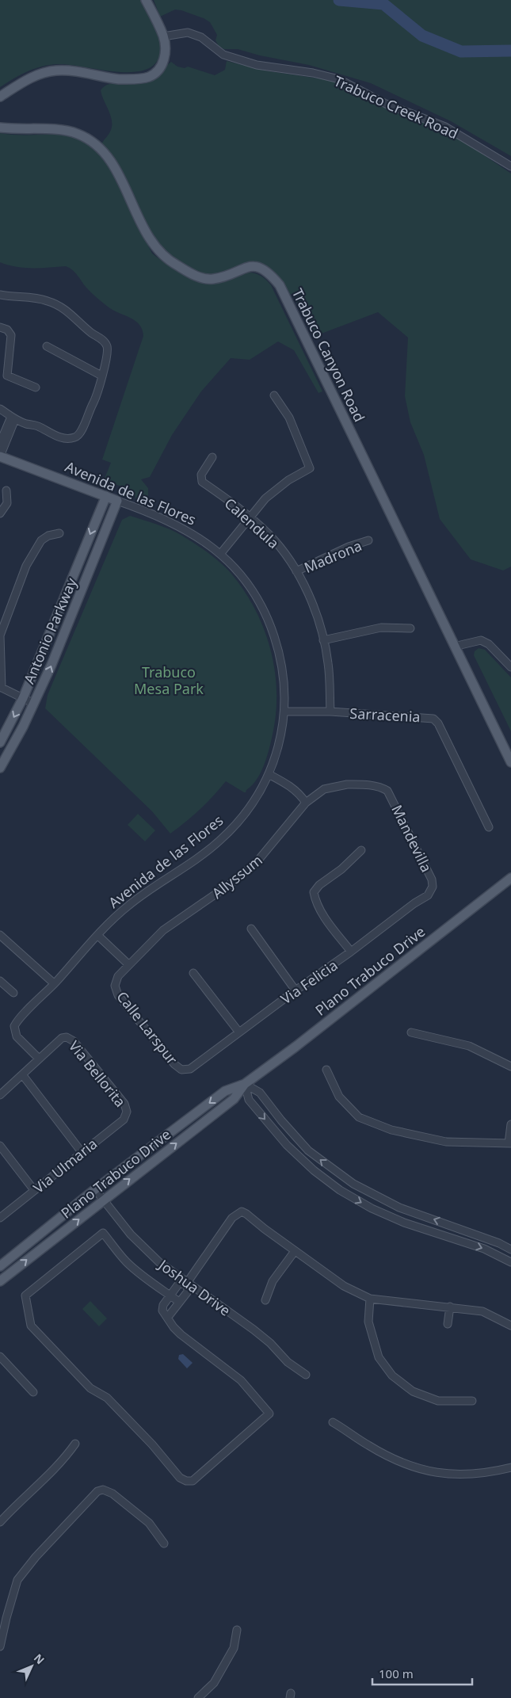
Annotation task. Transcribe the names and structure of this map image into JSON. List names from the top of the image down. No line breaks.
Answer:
{"streets":{"main road":["Trabuco Canyon Road","Avenida de las Flores","Antonio Parkway","Plano Trabuco Drive"],"street":["Trabuco Creek Road","Calendula","Madrona","Sarracenia","Mandevilla","Allyssum","Via Felicia","Calle Larspur","Via Bellorita","Via Ulmaria","Joshua Drive"]},"crossings":[["Avenida de las Flores","Antonio Parkway"],["Avenida de las Flores","Sarracenia"],["Avenida de las Flores","Via Bellorita"],["Calendula","Madrona"],["Calendula","Sarracenia"],["Mandevilla","Allyssum"],["Mandevilla","Via Felicia"],["Allyssum","Calle Larspur"],["Plano Trabuco Drive","Joshua Drive"],["Via Felicia","Calle Larspur"],["Via Bellorita","Via Ulmaria"]],"parks":["Trabuco Mesa Park"],"scale_bar":"100 m","north":"top right"}
